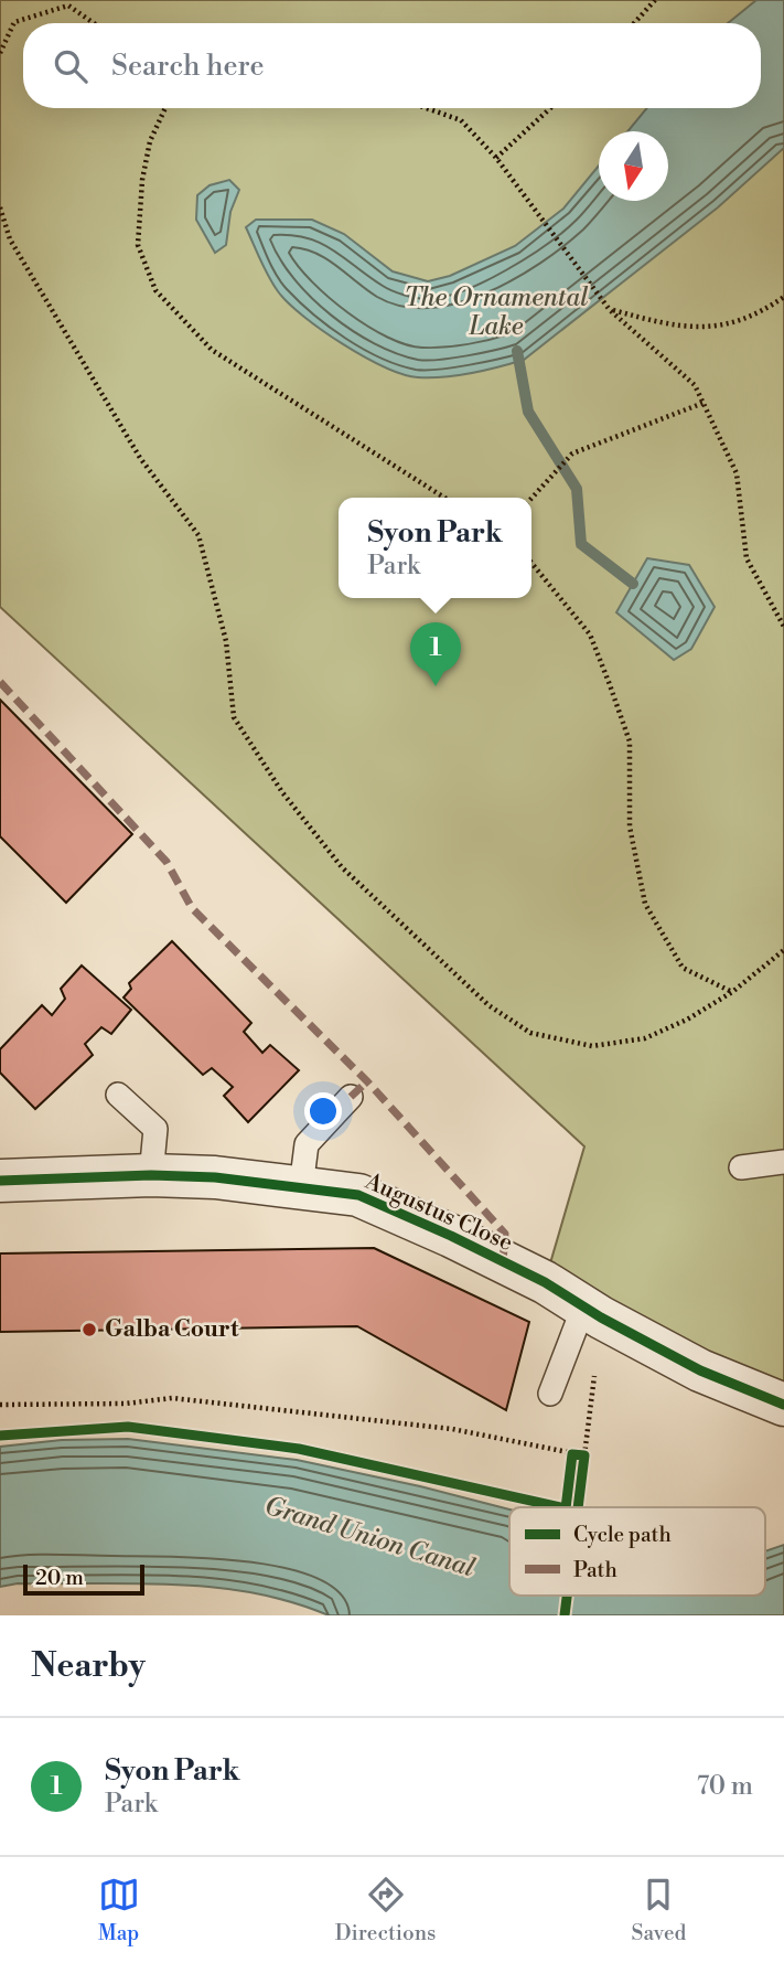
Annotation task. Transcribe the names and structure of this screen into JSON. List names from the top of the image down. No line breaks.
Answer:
{"streets":{"street":["Augustus Close"]},"water":["The Ornamental Lake","Grand Union Canal"],"places":["Galba Court"],"legend":["Cycle path","Path"],"scale_bar":"20 m","north":"bottom","page":{"search":"Search here","popup":["Syon Park","Park"],"pins":"1","scale":"20 m","heading":"Nearby","list":[{"mark":"1","name":"Syon Park","note":"Park","value":"70 m"}],"nav":["Map","Directions","Saved"]}}
